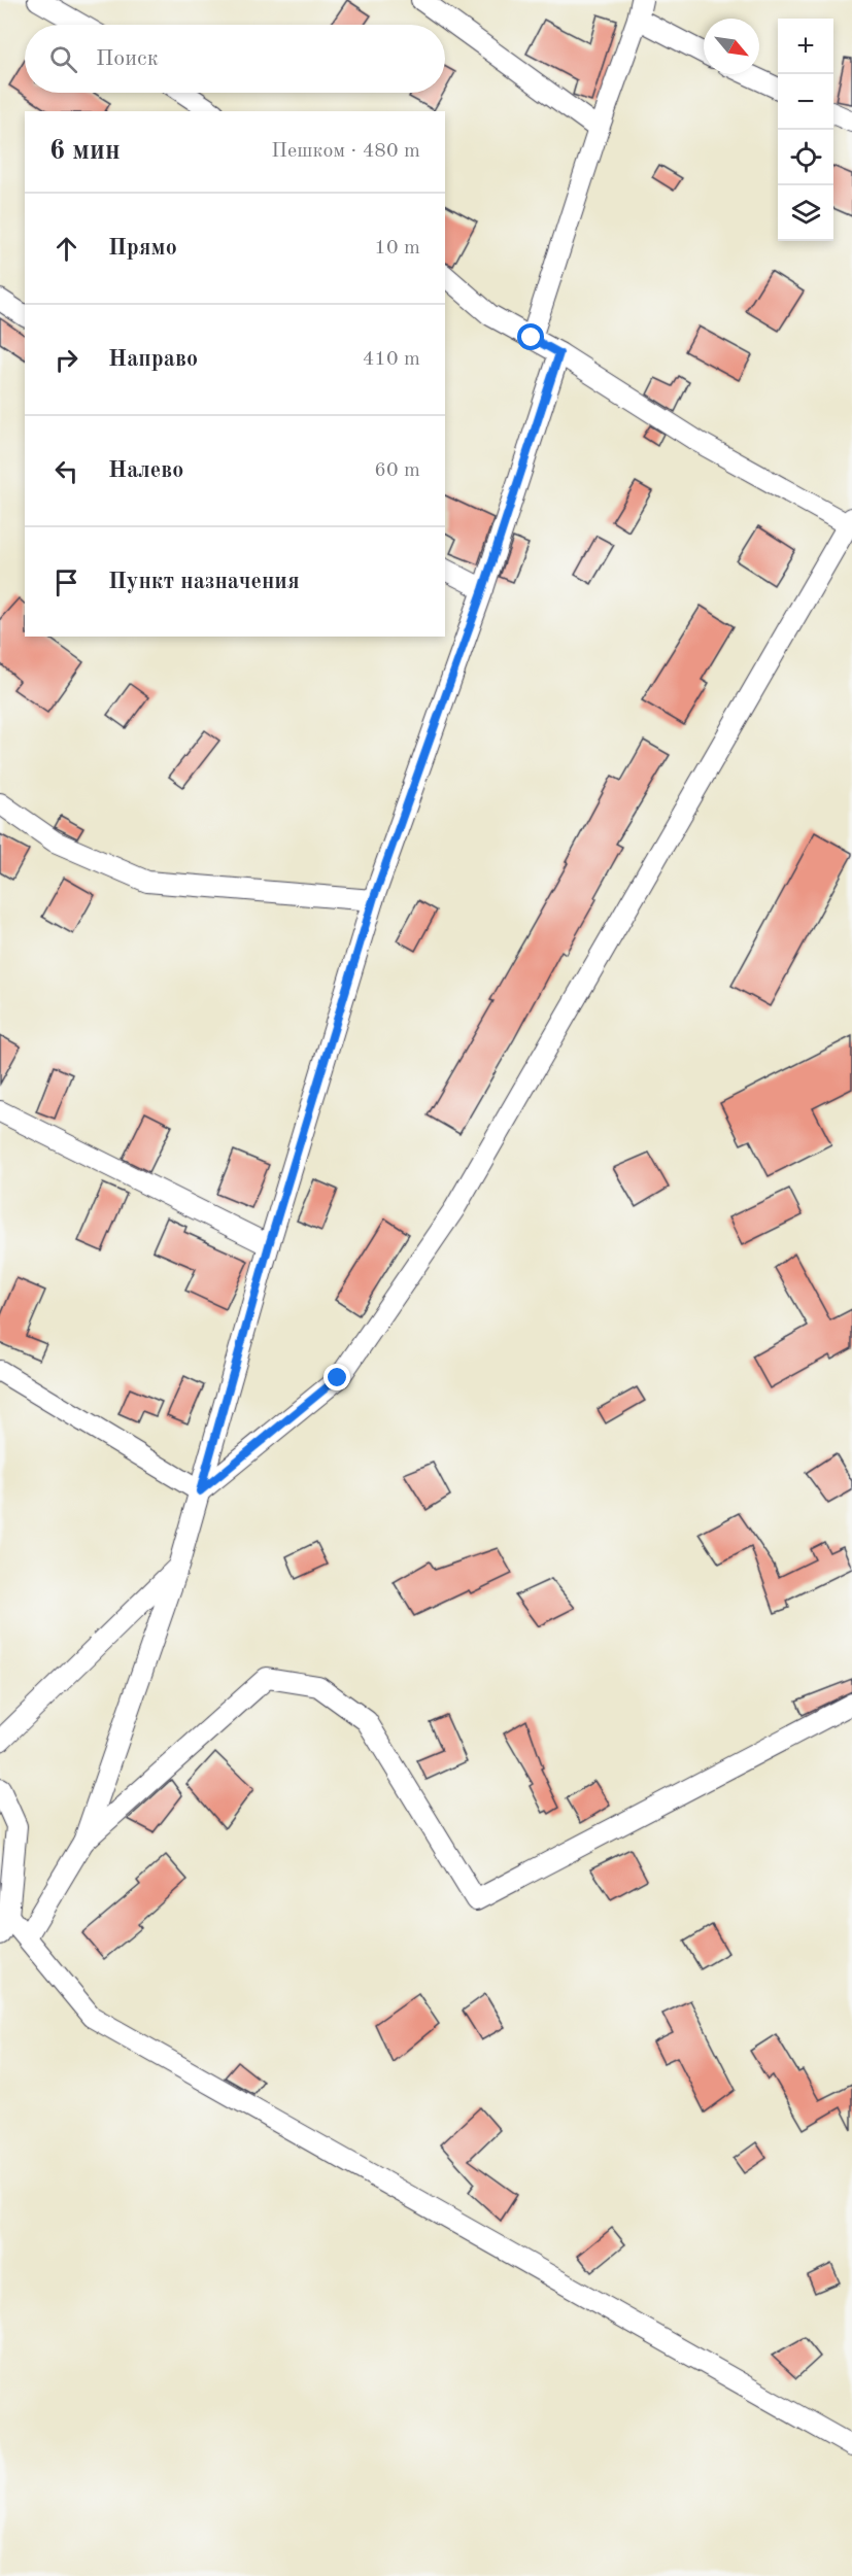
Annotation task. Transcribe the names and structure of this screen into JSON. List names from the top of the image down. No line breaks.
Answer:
{"north":"bottom right","page":{"map_buttons":["+","−"],"search":"Поиск","heading":["6 мин","Пешком · 480 m"],"list":[["Прямо","10 m"],["Направо","410 m"],["Налево","60 m"],"Пункт назначения"]}}
